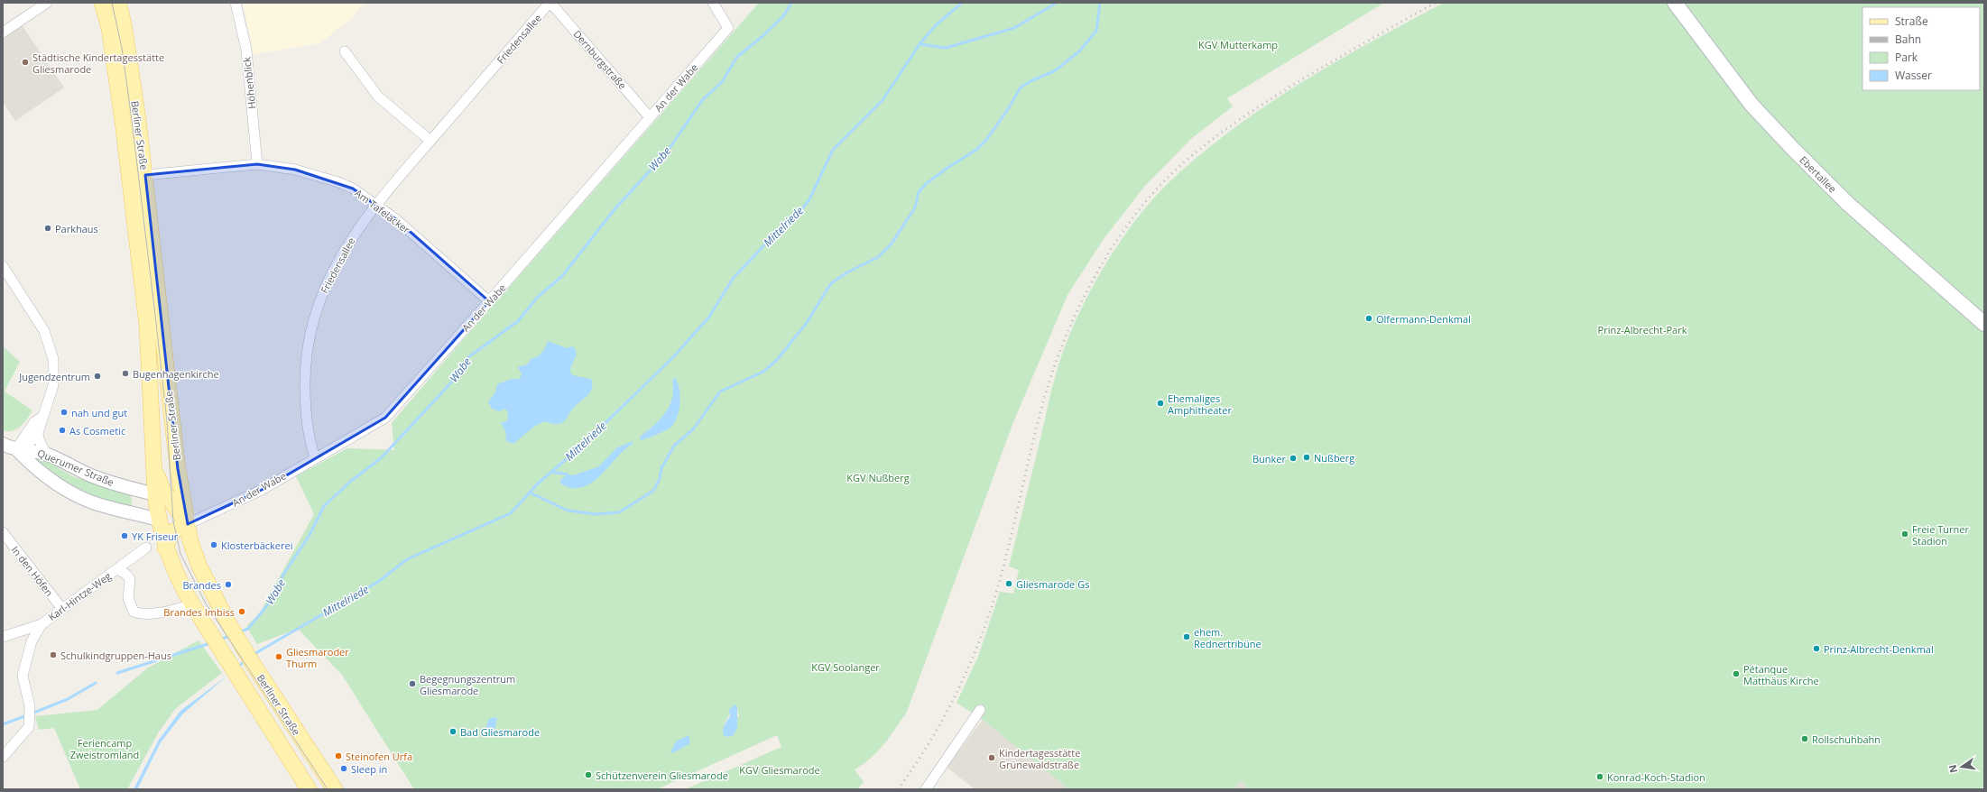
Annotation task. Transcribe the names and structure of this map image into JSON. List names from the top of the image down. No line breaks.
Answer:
{"streets":{"main road":["Berliner Straße","Ebertallee"],"street":["Friedensallee","Dernburgstraße","Höhenblick","An der Wabe","Am Tafelacker","Querumer Straße","In den Höfen","Karl-Hintze-Weg"]},"crossings":[["Friedensallee","Dernburgstraße"],["Friedensallee","An der Wabe"],["Friedensallee","Am Tafelacker"],["Dernburgstraße","An der Wabe"],["Höhenblick","Am Tafelacker"],["An der Wabe","Berliner Straße"],["An der Wabe","Am Tafelacker"],["Berliner Straße","Am Tafelacker"],["Berliner Straße","Querumer Straße"],["Berliner Straße","Karl-Hintze-Weg"],["In den Höfen","Karl-Hintze-Weg"]],"water":["Wabe","Mittelriede"],"parks":["KGV Mutterkamp","Prinz-Albrecht-Park","KGV Nußberg","KGV Soolanger","Feriencamp Zweistromland","KGV Gliesmarode"],"places":["Städtische Kindertagesstätte Gliesmarode","Parkhaus","Olfermann-Denkmal","Bugenhagenkirche","Jugendzentrum","Ehemaliges Amphitheater","nah und gut","As Cosmetic","Nußberg","Bunker","Freie Turner Stadion","YK Friseur","Klosterbäckerei","Gliesmarode Gs","Brandes","Brandes Imbiss","ehem. Rednertribüne","Prinz-Albrecht-Denkmal","Schulkindgruppen-Haus","Gliesmaroder Thurm","Pétanque Matthäus Kirche","Begegnungszentrum Gliesmarode","Bad Gliesmarode","Rollschuhbahn","Steinofen Urfa","Kindertagesstätte Grünewaldstraße","Sleep in","Schützenverein Gliesmarode","Konrad-Koch-Stadion"],"legend":["Straße","Bahn","Park","Wasser"],"north":"left"}
